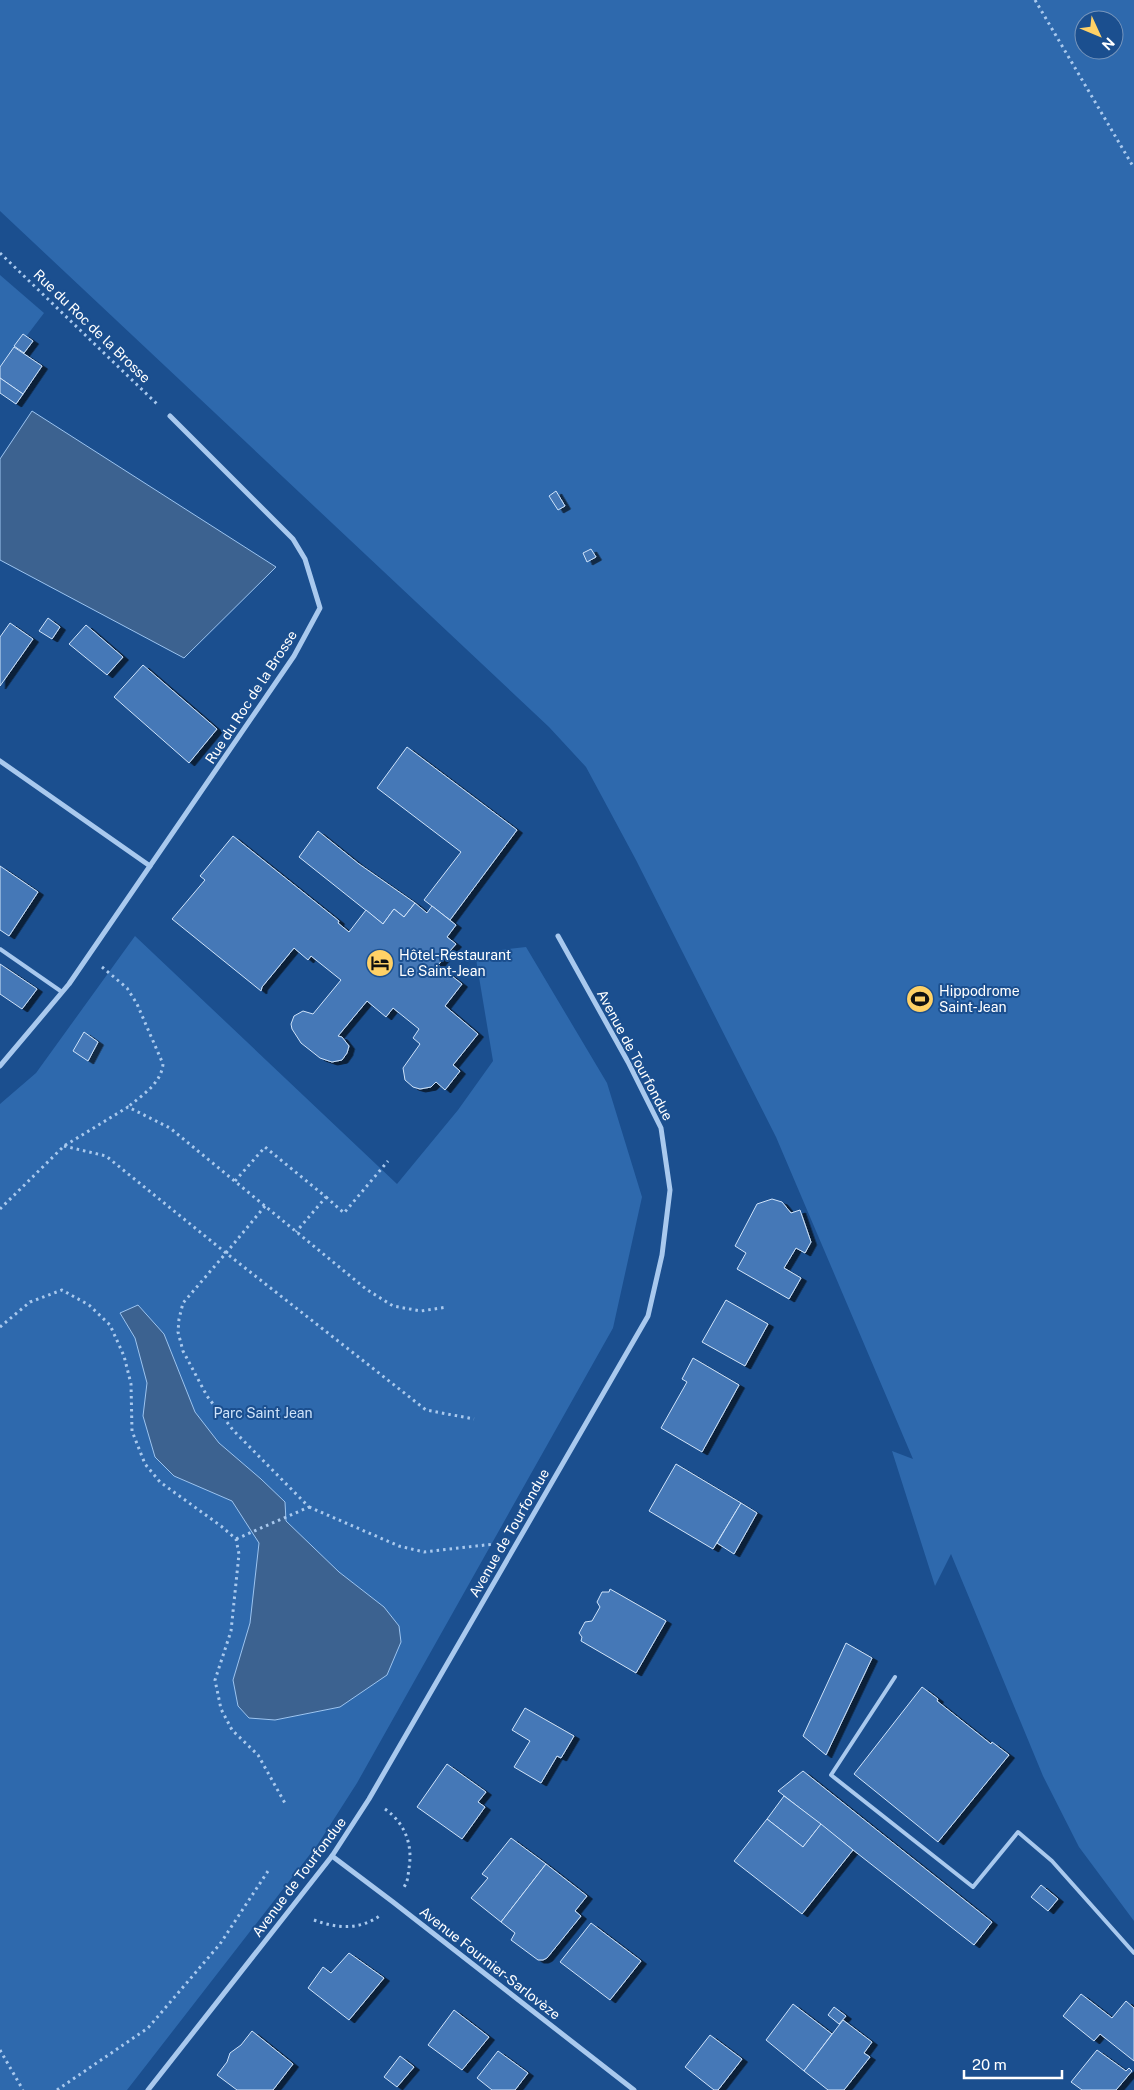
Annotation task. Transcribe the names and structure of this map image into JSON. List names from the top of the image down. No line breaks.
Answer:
{"streets":{"street":["Rue du Roc de la Brosse","Avenue de Tourfondue","Avenue Fournier-Sarlovèze"]},"crossings":[["Avenue de Tourfondue","Avenue Fournier-Sarlovèze"]],"parks":["Parc Saint Jean"],"places":{"hotel":["Hôtel-Restaurant Le Saint-Jean"],"sports":["Hippodrome Saint-Jean"]},"scale_bar":"20 m","north":"bottom right"}
